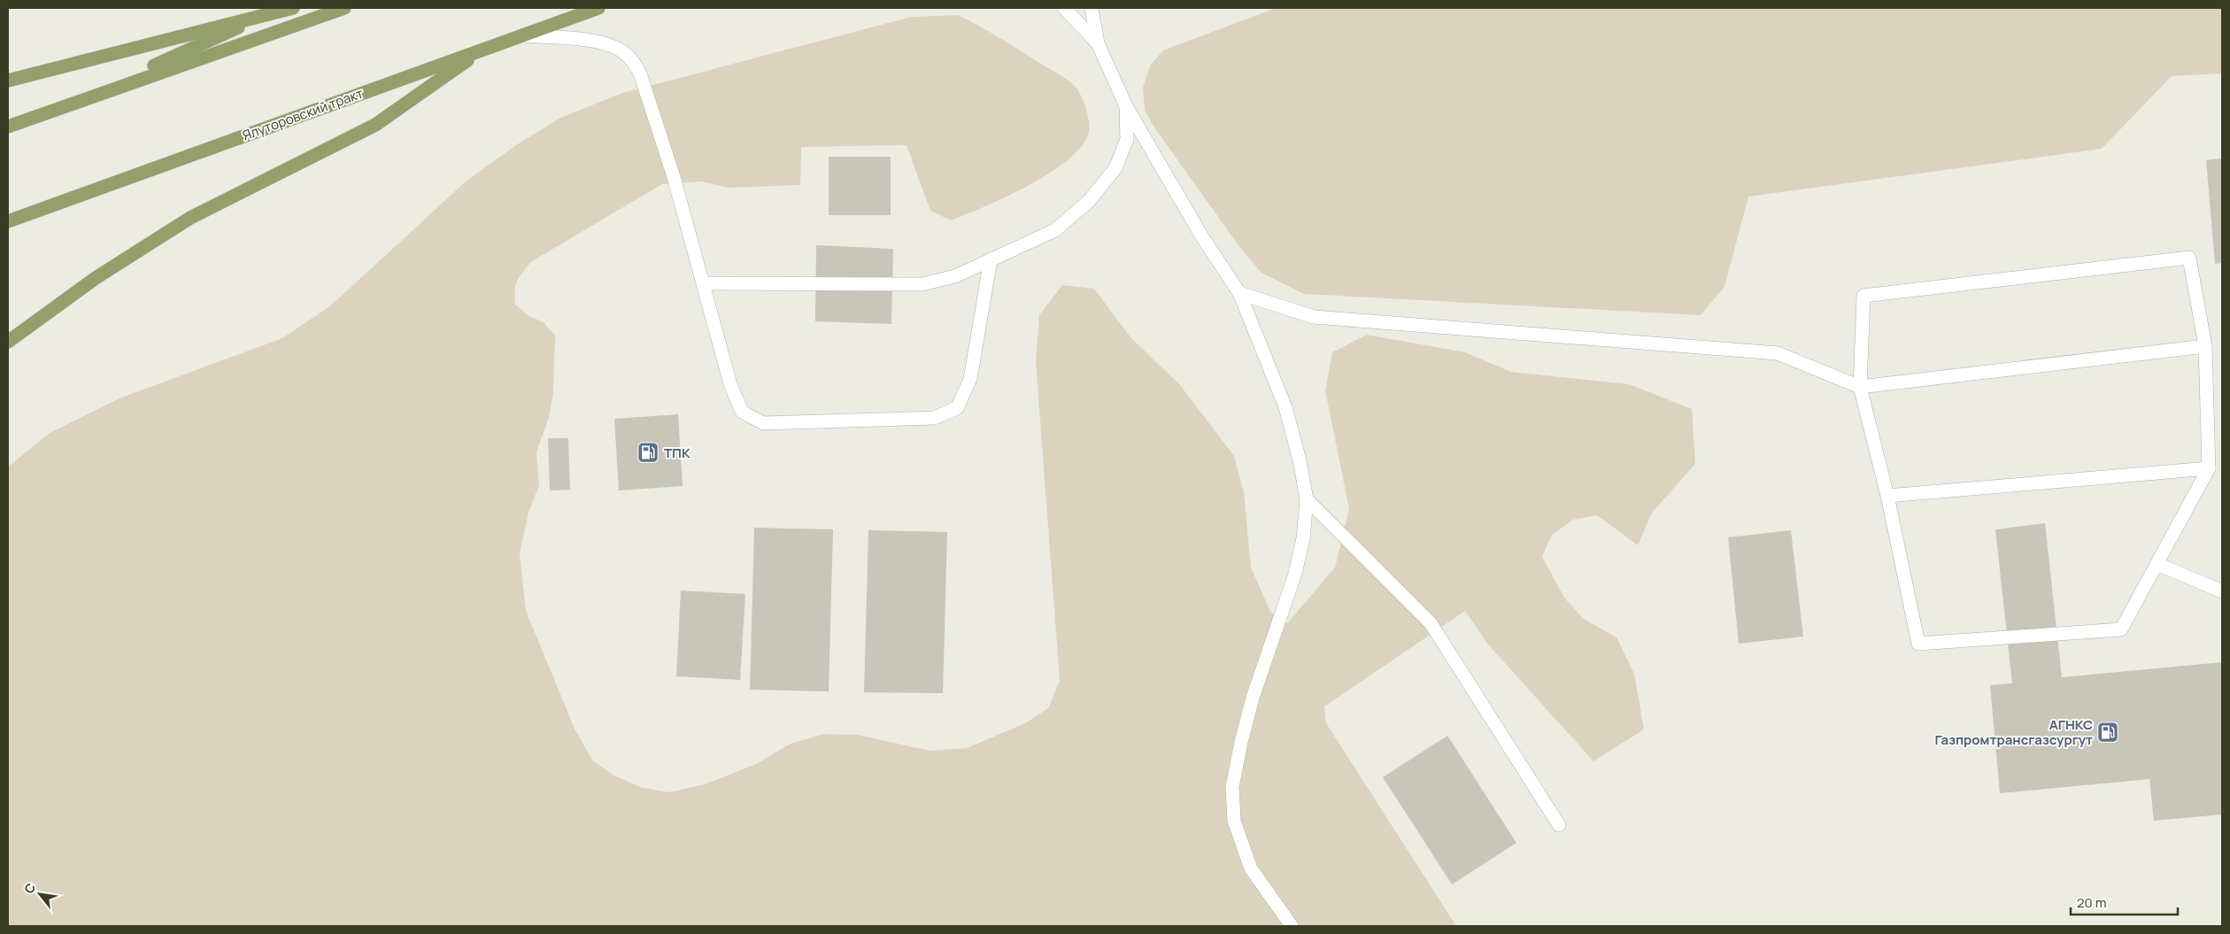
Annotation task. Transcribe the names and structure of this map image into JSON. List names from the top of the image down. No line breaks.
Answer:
{"streets":{"main road":["Ялуторовский тракт"]},"places":{"fuel station":["ТПК","АГНКС Газпромтрансгазсургут"]},"scale_bar":"20 m","north":"top left"}
